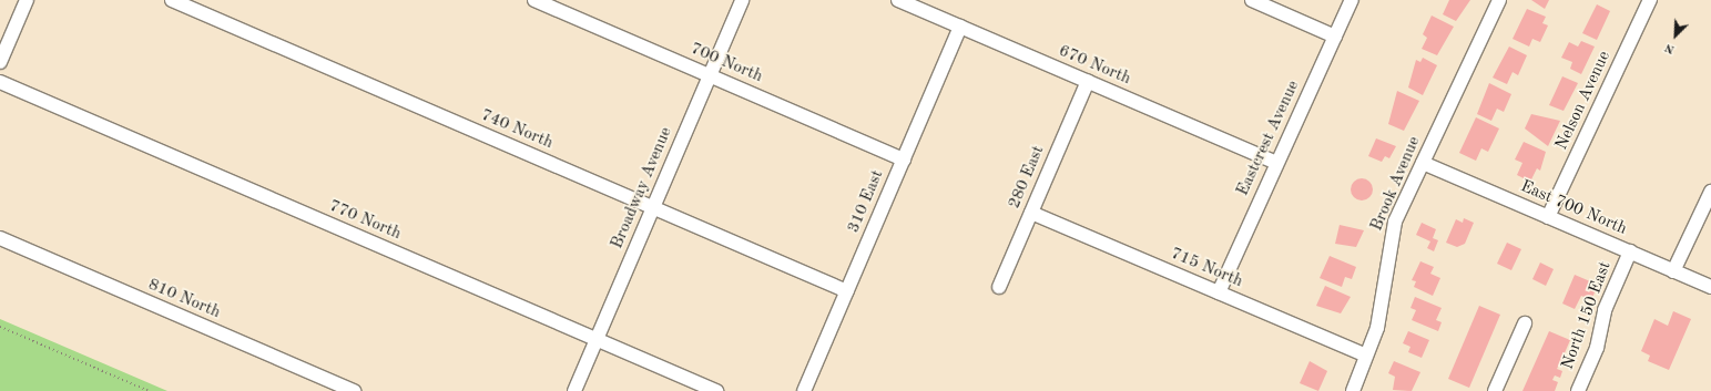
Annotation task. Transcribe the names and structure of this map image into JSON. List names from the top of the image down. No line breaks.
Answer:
{"streets":{"street":["700 North","670 North","Nelson Avenue","740 North","Eastcrest Avenue","280 East","Brook Avenue","Broadway Avenue","310 East","East 700 North","770 North","715 North","810 North","North 150 East"]},"crossings":[["700 North","Broadway Avenue"],["700 North","310 East"],["670 North","Eastcrest Avenue"],["670 North","280 East"],["670 North","310 East"],["Nelson Avenue","East 700 North"],["740 North","Broadway Avenue"],["740 North","310 East"],["Eastcrest Avenue","715 North"],["280 East","715 North"],["Brook Avenue","East 700 North"],["Brook Avenue","715 North"],["Broadway Avenue","770 North"],["East 700 North","North 150 East"]],"north":"bottom left"}
